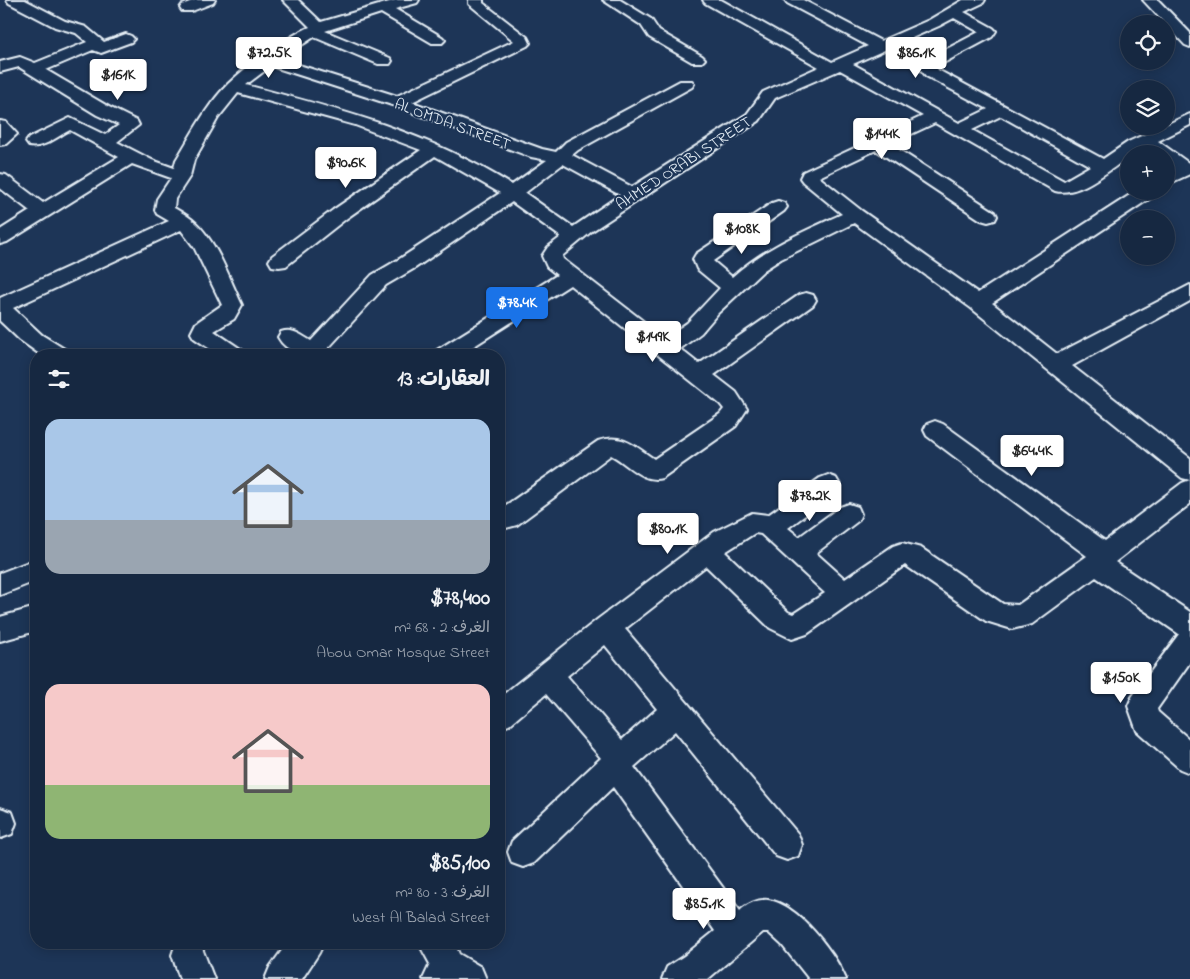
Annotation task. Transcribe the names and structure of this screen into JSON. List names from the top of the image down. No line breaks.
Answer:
{"streets":{"street":["AL OMDA STREET","AHMED ORABI STREET"]},"crossings":[["AL OMDA STREET","AHMED ORABI STREET"]],"page":{"map_buttons":["+","−"],"price":["$72.5K","$86.1K","$161K","$144K","$90.6K","$108K","$78.4K","$149K","$64.4K","$78.2K","$80.1K","$150K","$85.1K"],"heading":"العقارات: 13","list":[{"name":"$78,400","note":"الغرف: 2 · 68 m² · Abou Omar Mosque Street"},{"name":"$85,100","note":"الغرف: 3 · 80 m² · West Al Balad Street"}]}}
